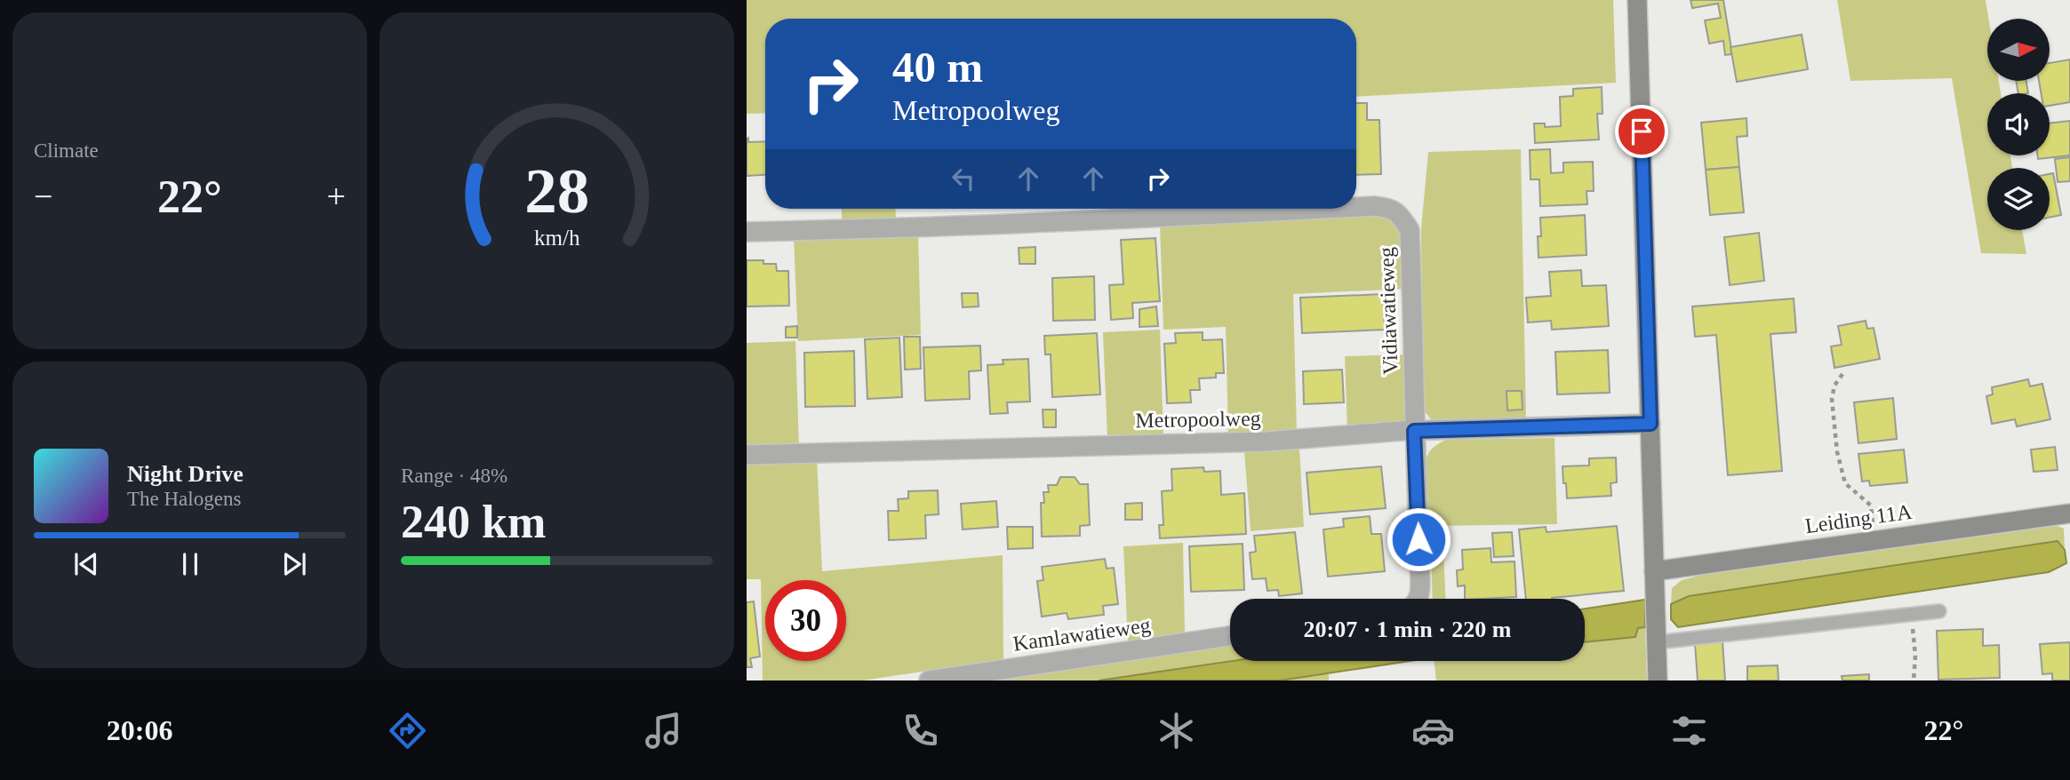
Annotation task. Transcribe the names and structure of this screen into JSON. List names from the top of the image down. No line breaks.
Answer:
{"streets":{"main road":["Leiding 11A"],"street":["Vidiawatieweg","Metropoolweg","Kamlawatieweg"]},"crossings":[["Vidiawatieweg","Metropoolweg"]],"north":"right","page":{"tile":["Climate",["Range · 48%","240 km"]],"turn":["40 m","Metropoolweg"],"heat":["−","22°","+"],"song":["Night Drive","The Halogens"],"limit":"30","trip":"20:07 · 1 min · 220 m","tabs":["20:06","22°"],"gauge":["28","km/h"]}}
